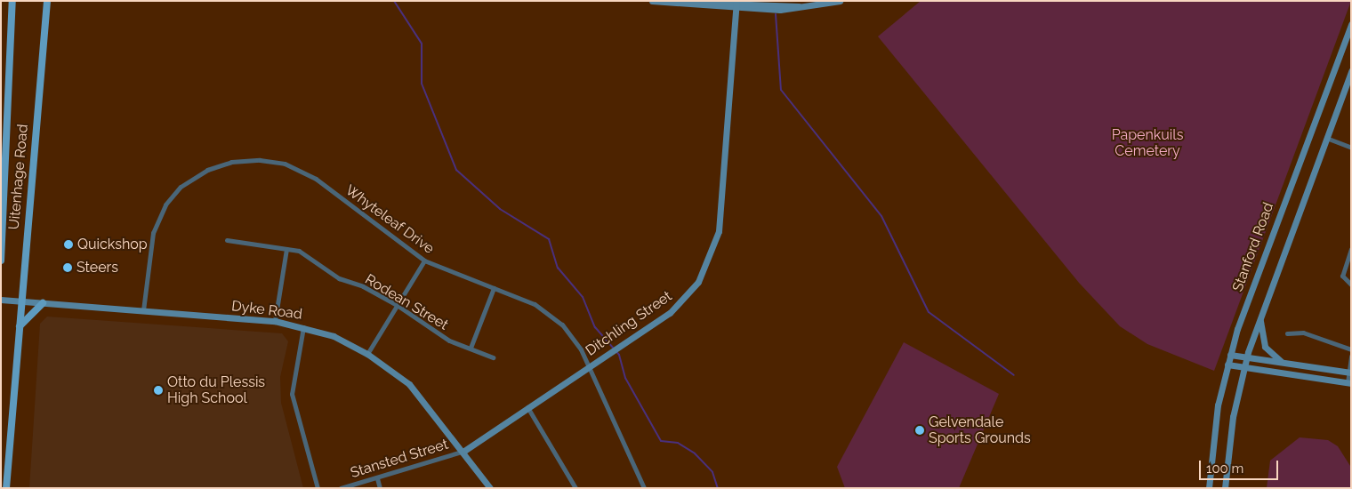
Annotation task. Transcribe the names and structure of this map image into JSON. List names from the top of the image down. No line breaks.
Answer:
{"streets":{"main road":["Uitenhage Road"],"street":["Whyteleaf Drive","Stanford Road","Rodean Street","Dyke Road","Ditchling Street","Stansted Street"]},"crossings":[["Uitenhage Road","Dyke Road"],["Whyteleaf Drive","Dyke Road"],["Whyteleaf Drive","Ditchling Street"],["Dyke Road","Ditchling Street"],["Dyke Road","Stansted Street"],["Ditchling Street","Stansted Street"]],"parks":["Papenkuils Cemetery"],"places":["Quickshop","Steers","Otto du Plessis High School","Gelvendale Sports Grounds"],"scale_bar":"100 m"}
